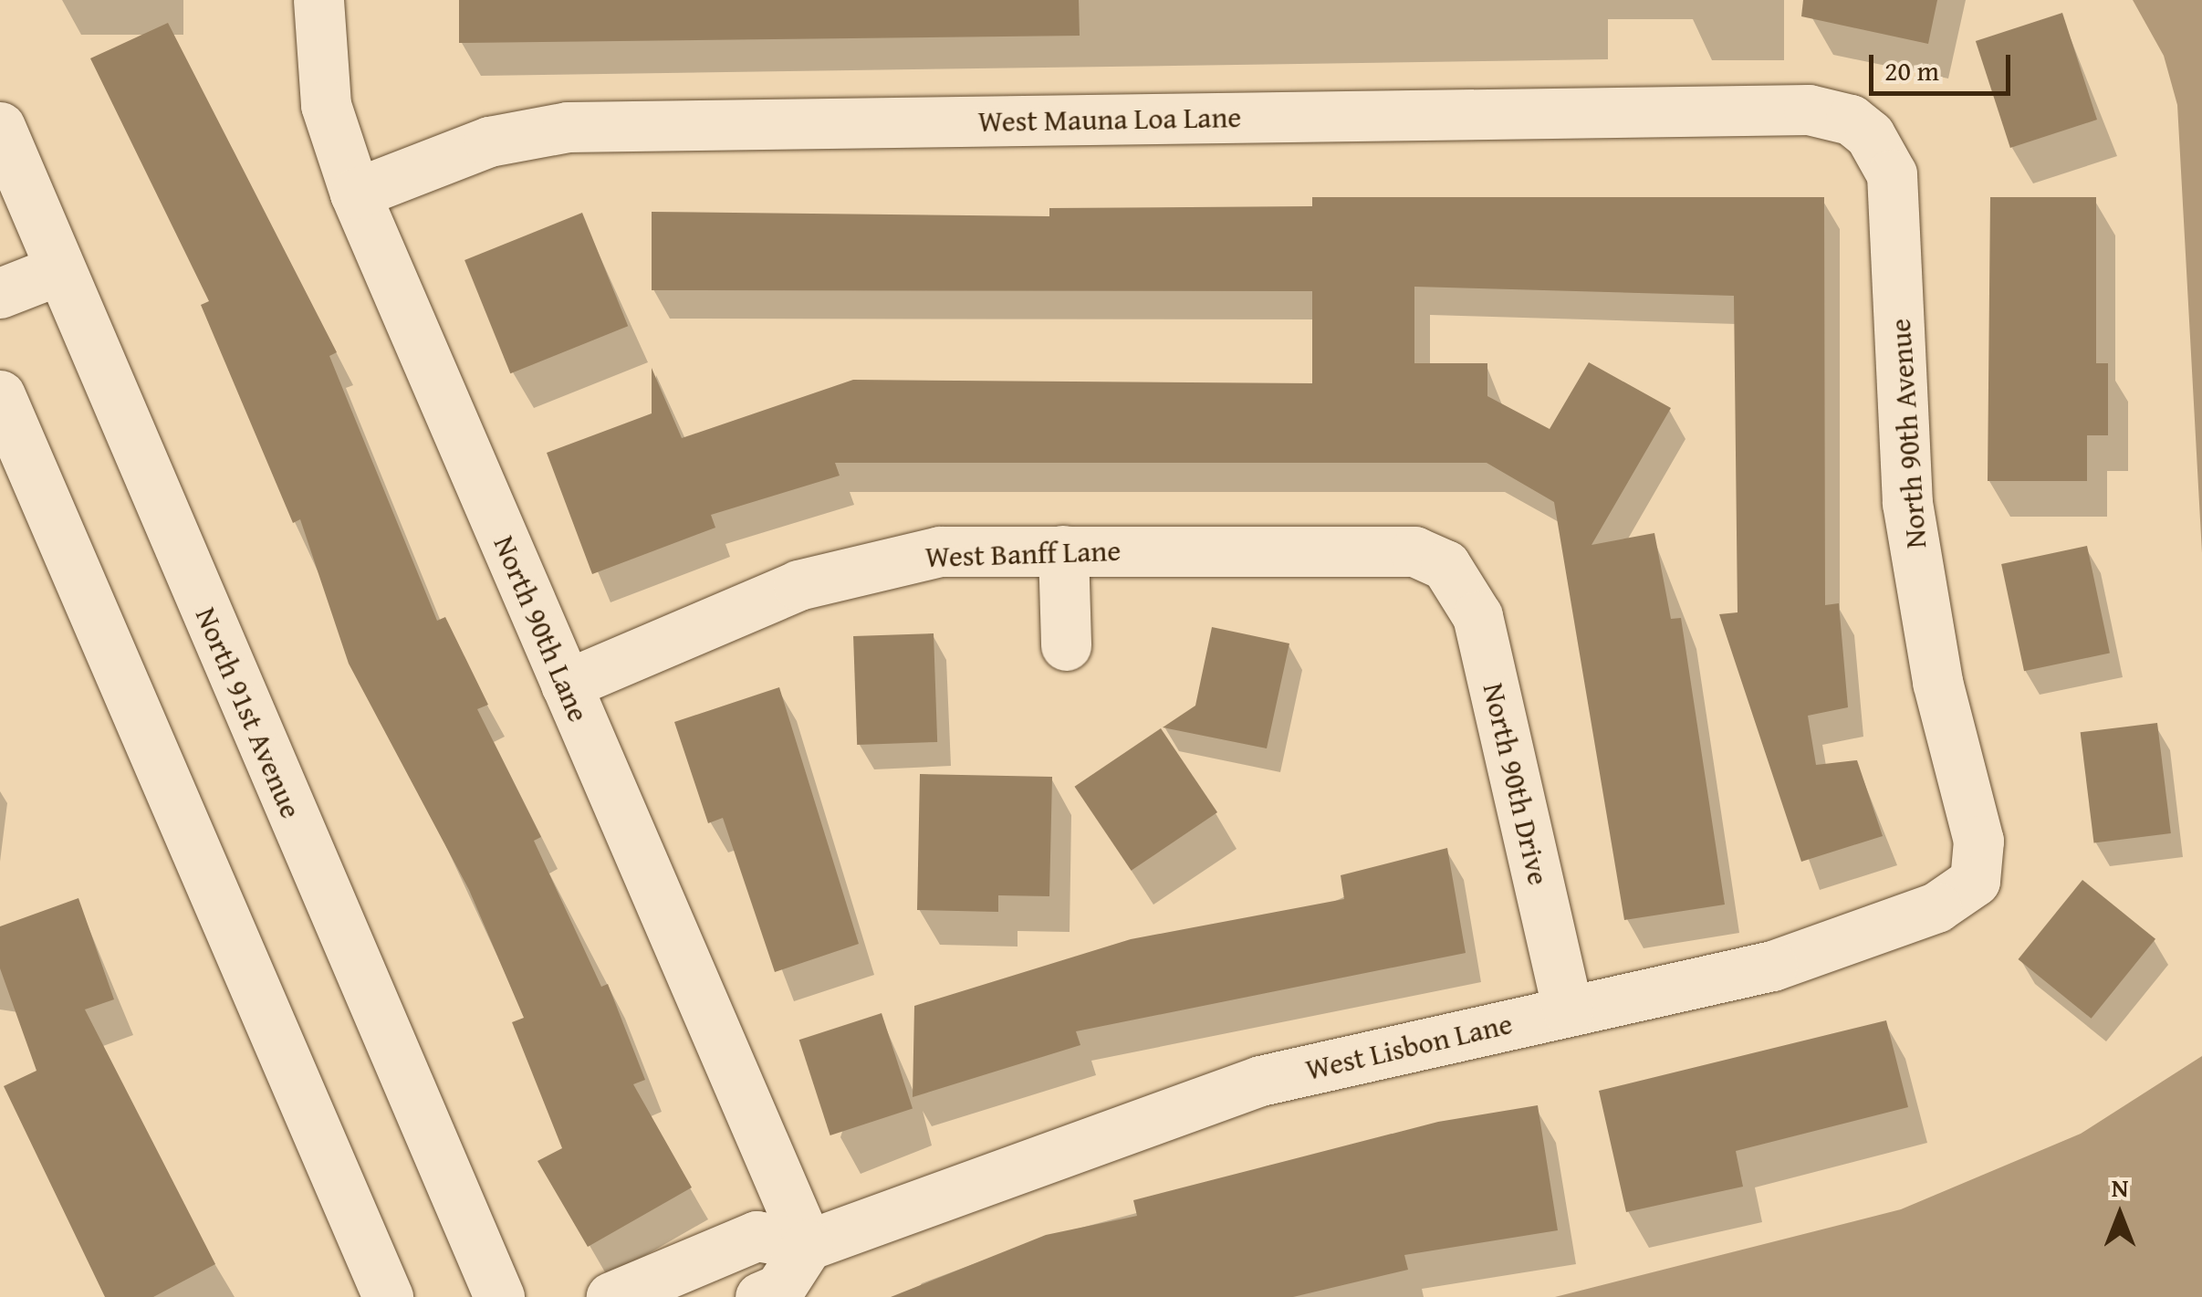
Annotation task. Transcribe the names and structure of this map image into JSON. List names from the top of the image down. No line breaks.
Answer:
{"streets":{"street":["West Mauna Loa Lane","North 90th Avenue","West Banff Lane","North 90th Lane","North 91st Avenue","North 90th Drive","West Lisbon Lane"]},"crossings":[["West Mauna Loa Lane","North 90th Avenue"],["West Mauna Loa Lane","North 90th Lane"],["North 90th Avenue","West Lisbon Lane"],["West Banff Lane","North 90th Lane"],["West Banff Lane","North 90th Drive"],["North 90th Lane","West Lisbon Lane"],["North 90th Drive","West Lisbon Lane"]],"scale_bar":"20 m","north":"top"}
